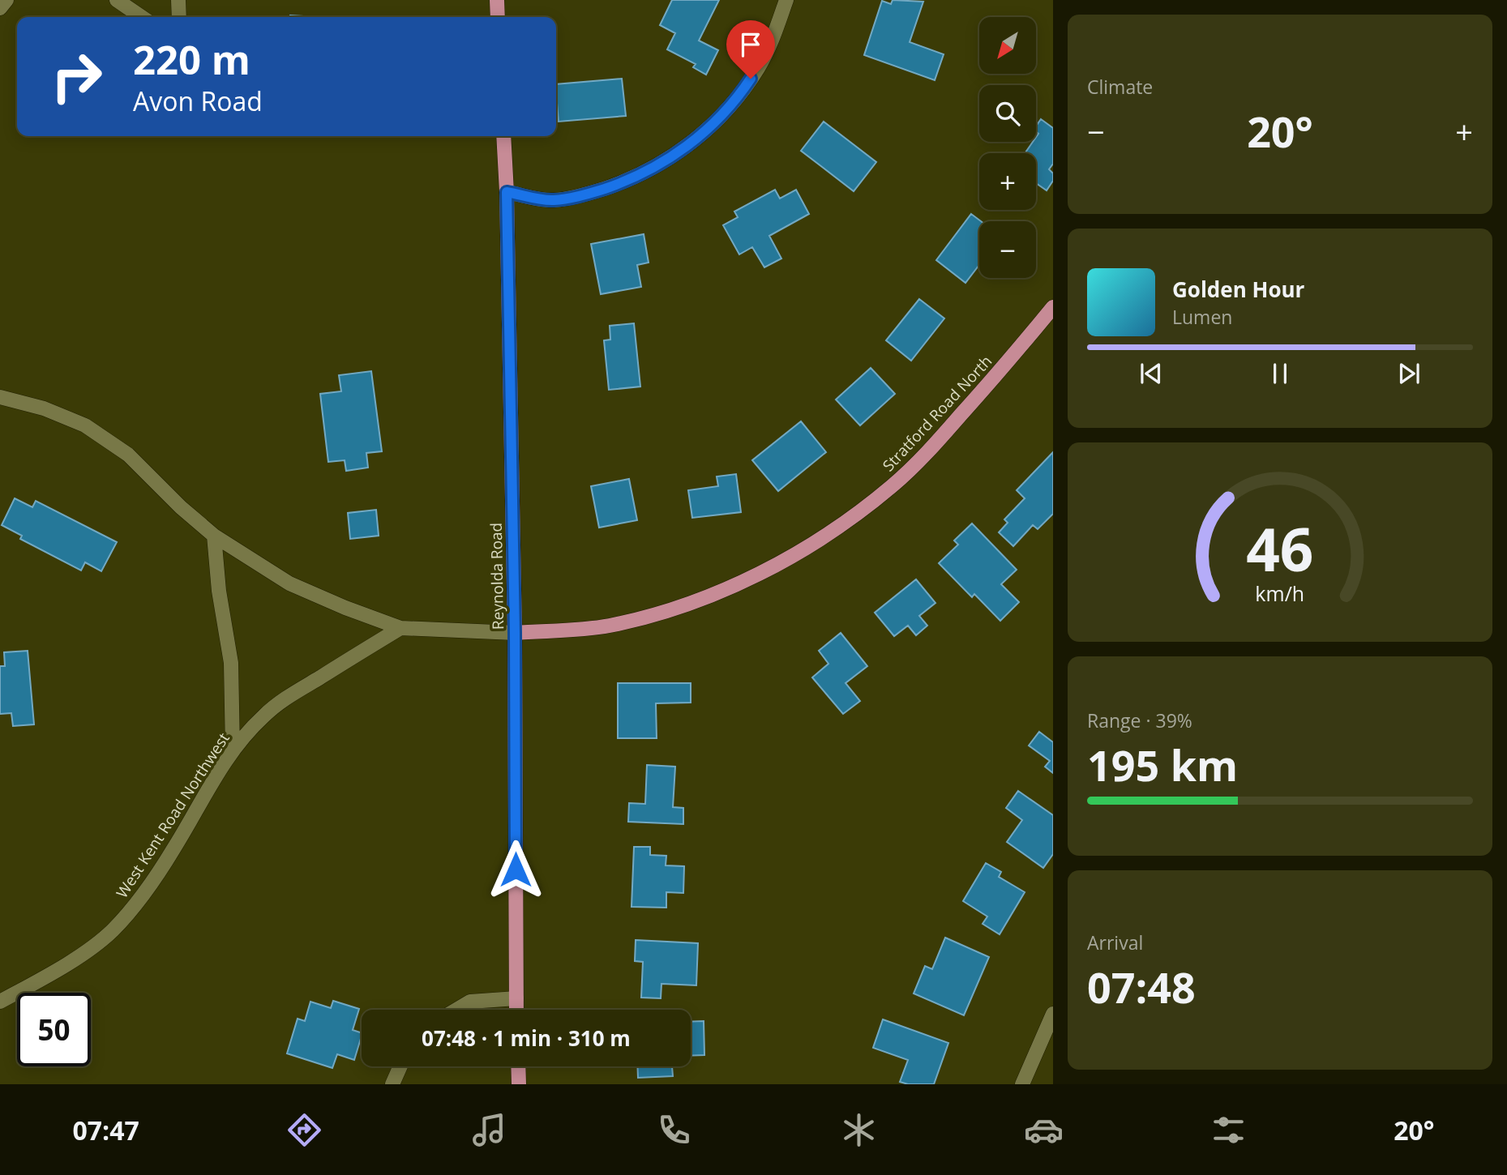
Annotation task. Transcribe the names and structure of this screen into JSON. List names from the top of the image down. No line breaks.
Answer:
{"streets":{"main road":["Stratford Road North","Reynolda Road"],"street":["West Kent Road Northwest"]},"crossings":[["Stratford Road North","Reynolda Road"]],"north":"bottom left","page":{"tile":["Climate",["Range · 39%","195 km"],["Arrival","07:48"]],"map_buttons":["+","−"],"turn":["220 m","Avon Road"],"heat":["−","20°","+"],"song":["Golden Hour","Lumen"],"limit":"50","trip":"07:48 · 1 min · 310 m","tabs":["07:47","20°"],"gauge":["46","km/h"]}}
